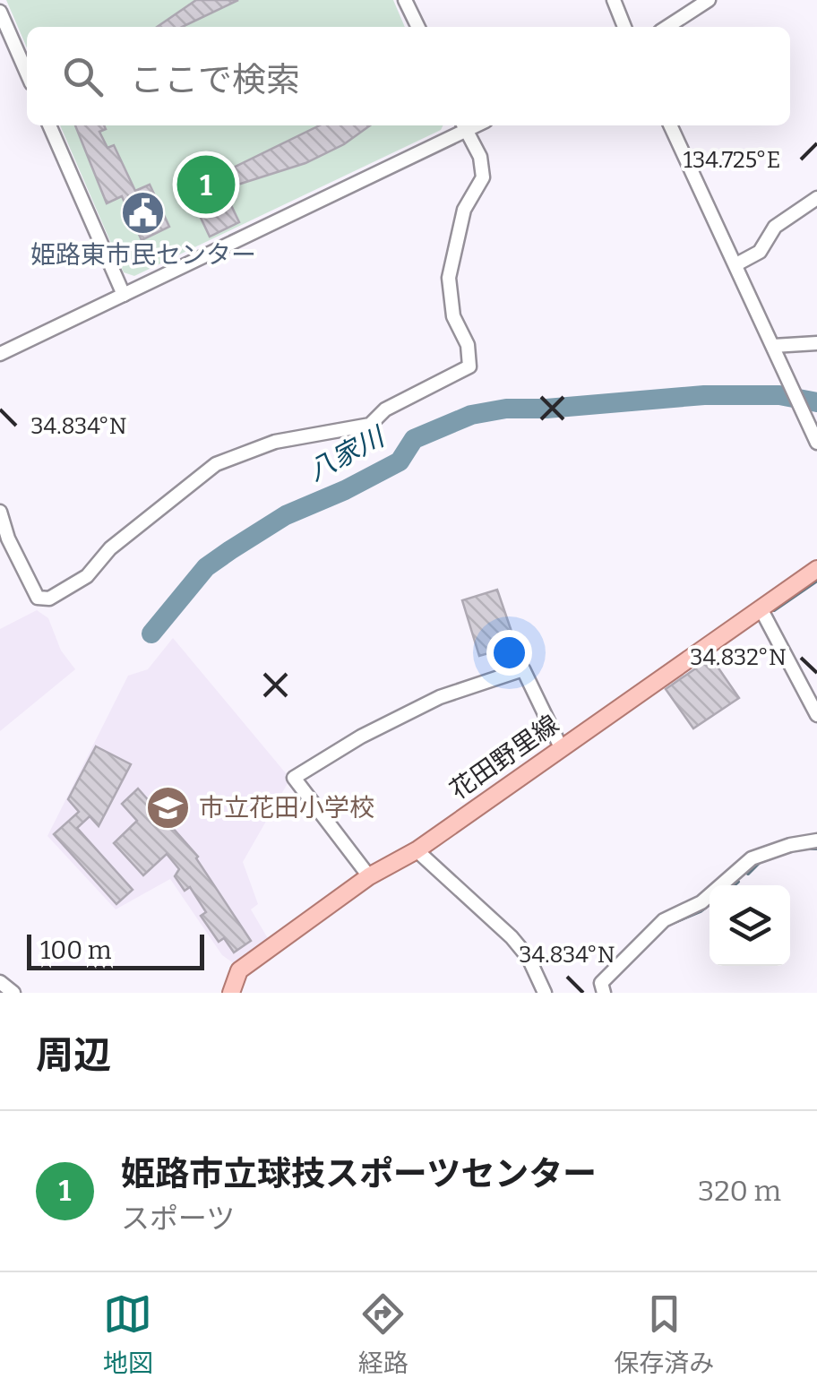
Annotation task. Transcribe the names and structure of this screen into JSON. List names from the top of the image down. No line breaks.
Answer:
{"streets":{"main road":["花田野里線"]},"water":["八家川"],"places":{"public building":["姫路東市民センター"],"school or university":["市立花田小学校"]},"scale_bar":"100 m","page":{"search":"ここで検索","pins":"1","scale":"100 m","heading":"周辺","list":[{"mark":"1","name":"姫路市立球技スポーツセンター","note":"スポーツ","value":"320 m"}],"nav":["地図","経路","保存済み"]},"coordinates":["134.725°E","34.834°N","34.832°N"]}
